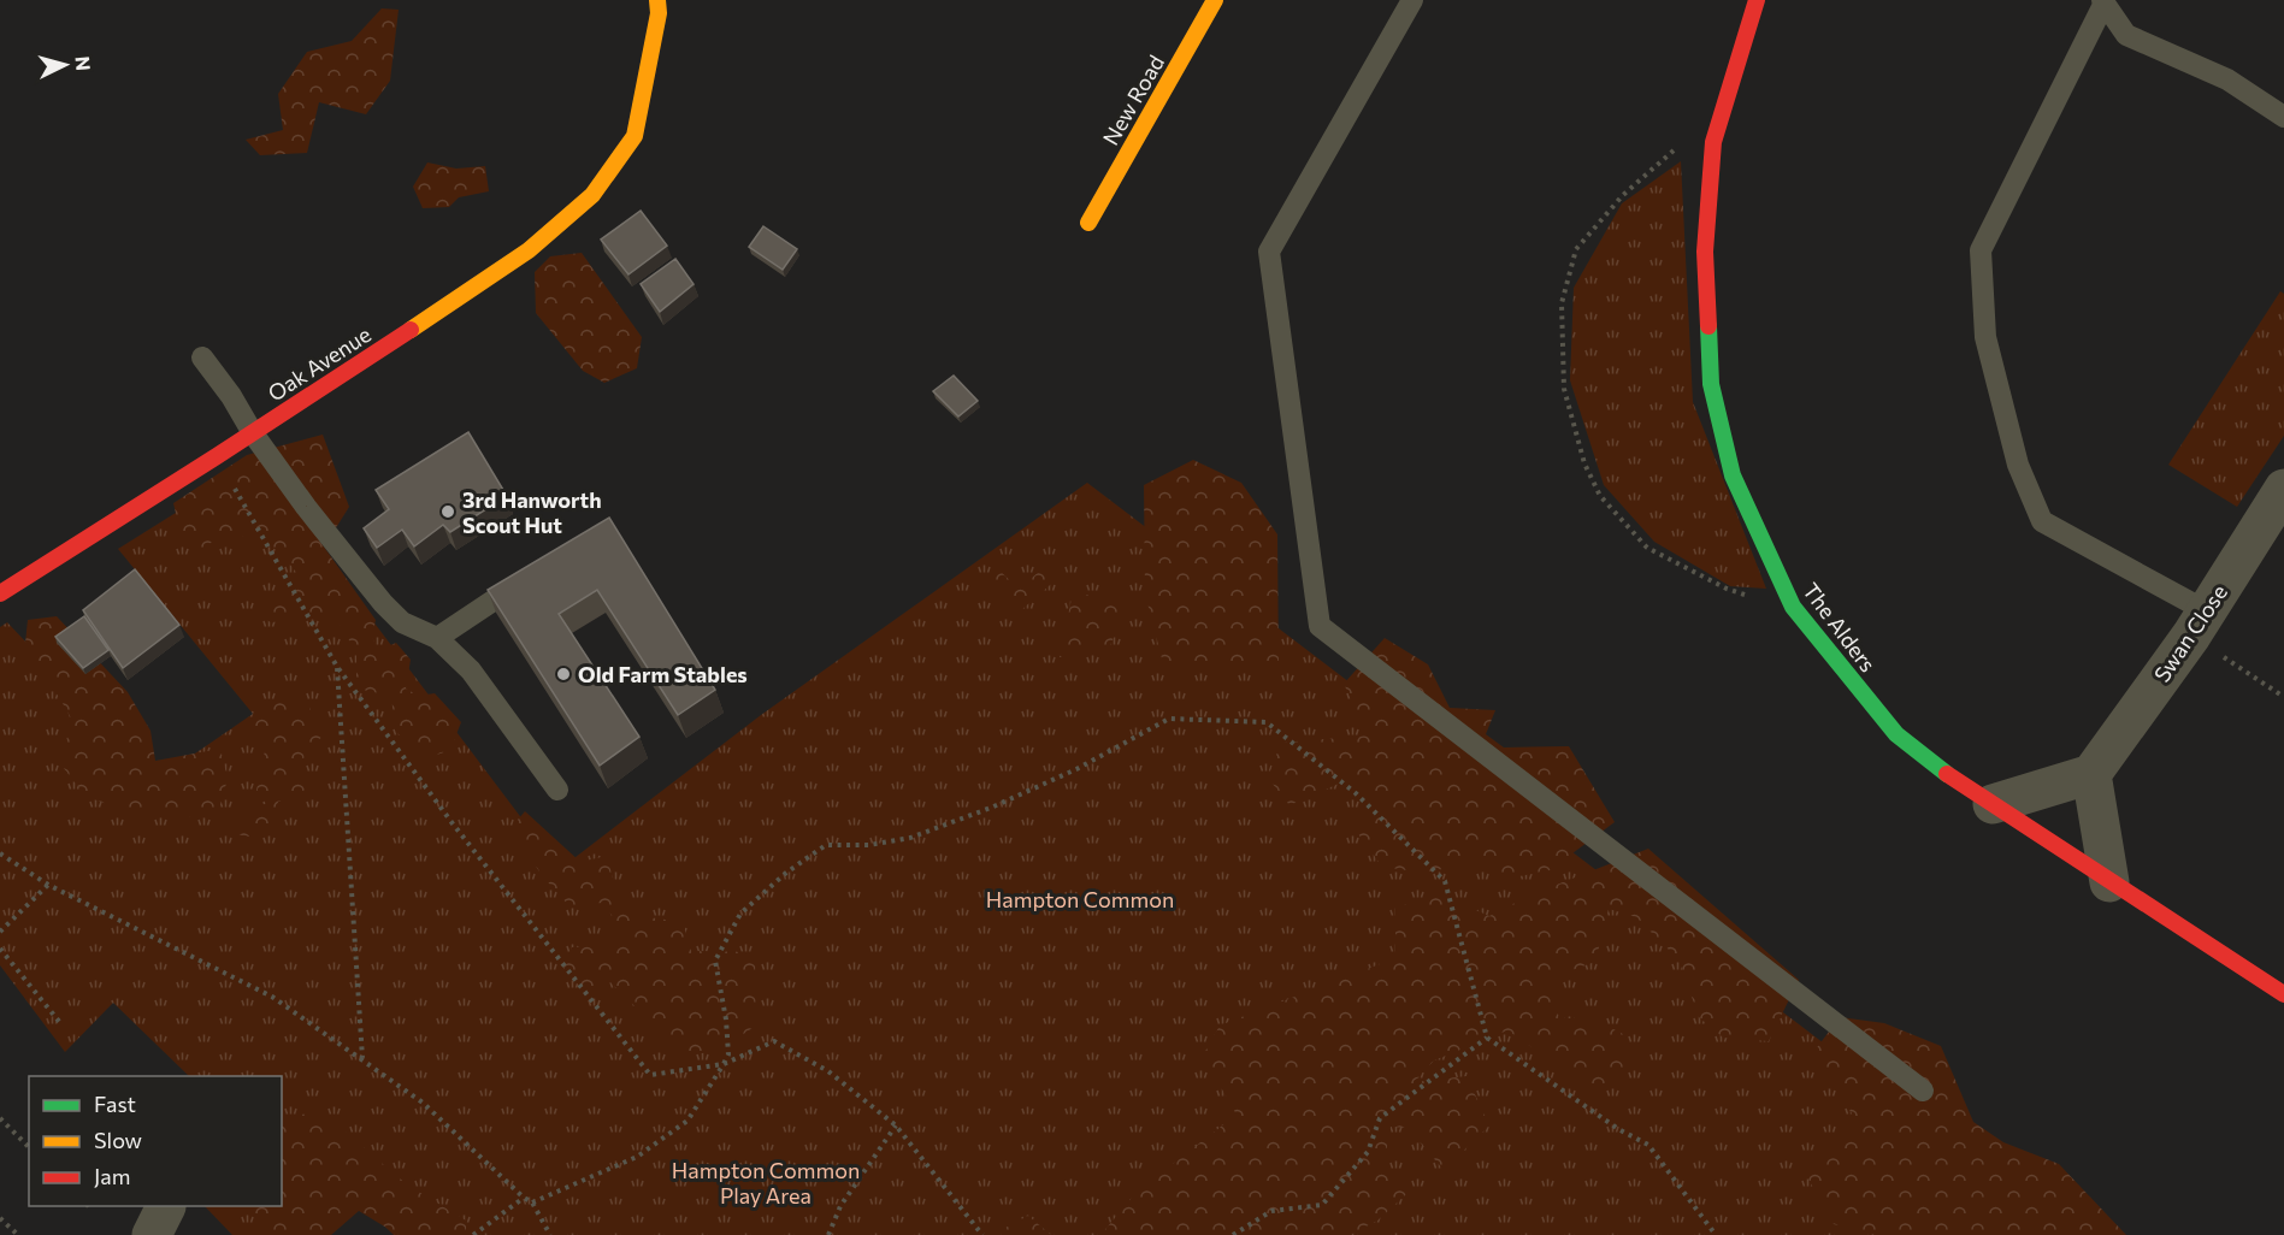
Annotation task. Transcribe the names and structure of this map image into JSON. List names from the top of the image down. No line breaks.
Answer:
{"streets":{"street":["New Road","Oak Avenue","The Alders","Swan Close"]},"parks":["Hampton Common","Hampton Common Play Area"],"places":["3rd Hanworth Scout Hut","Old Farm Stables"],"legend":["Fast","Slow","Jam"],"north":"right"}
